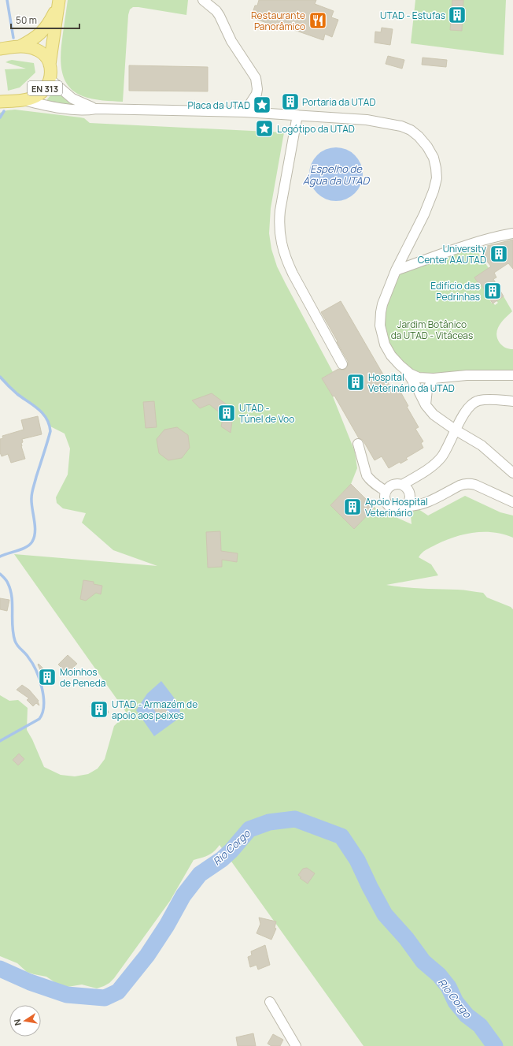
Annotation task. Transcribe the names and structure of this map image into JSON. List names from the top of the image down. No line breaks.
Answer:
{"streets":{"main road":["EN 313"]},"water":["Espelho de Água da UTAD","Rio Corgo"],"parks":["Jardim Botânico da UTAD - Vitáceas"],"places":{"building":["UTAD - Estufas","Portaria da UTAD","University Center AAUTAD","Edifício das Pedrinhas","Hospital Veterinário da UTAD","UTAD - Túnel de Voo","Apoio Hospital Veterinário","Moinhos de Peneda","UTAD - Armazém de apoio aos peixes"],"restaurant":["Restaurante Panorâmico"],"place":["Placa da UTAD","Logótipo da UTAD"]},"scale_bar":"50 m","north":"left"}
